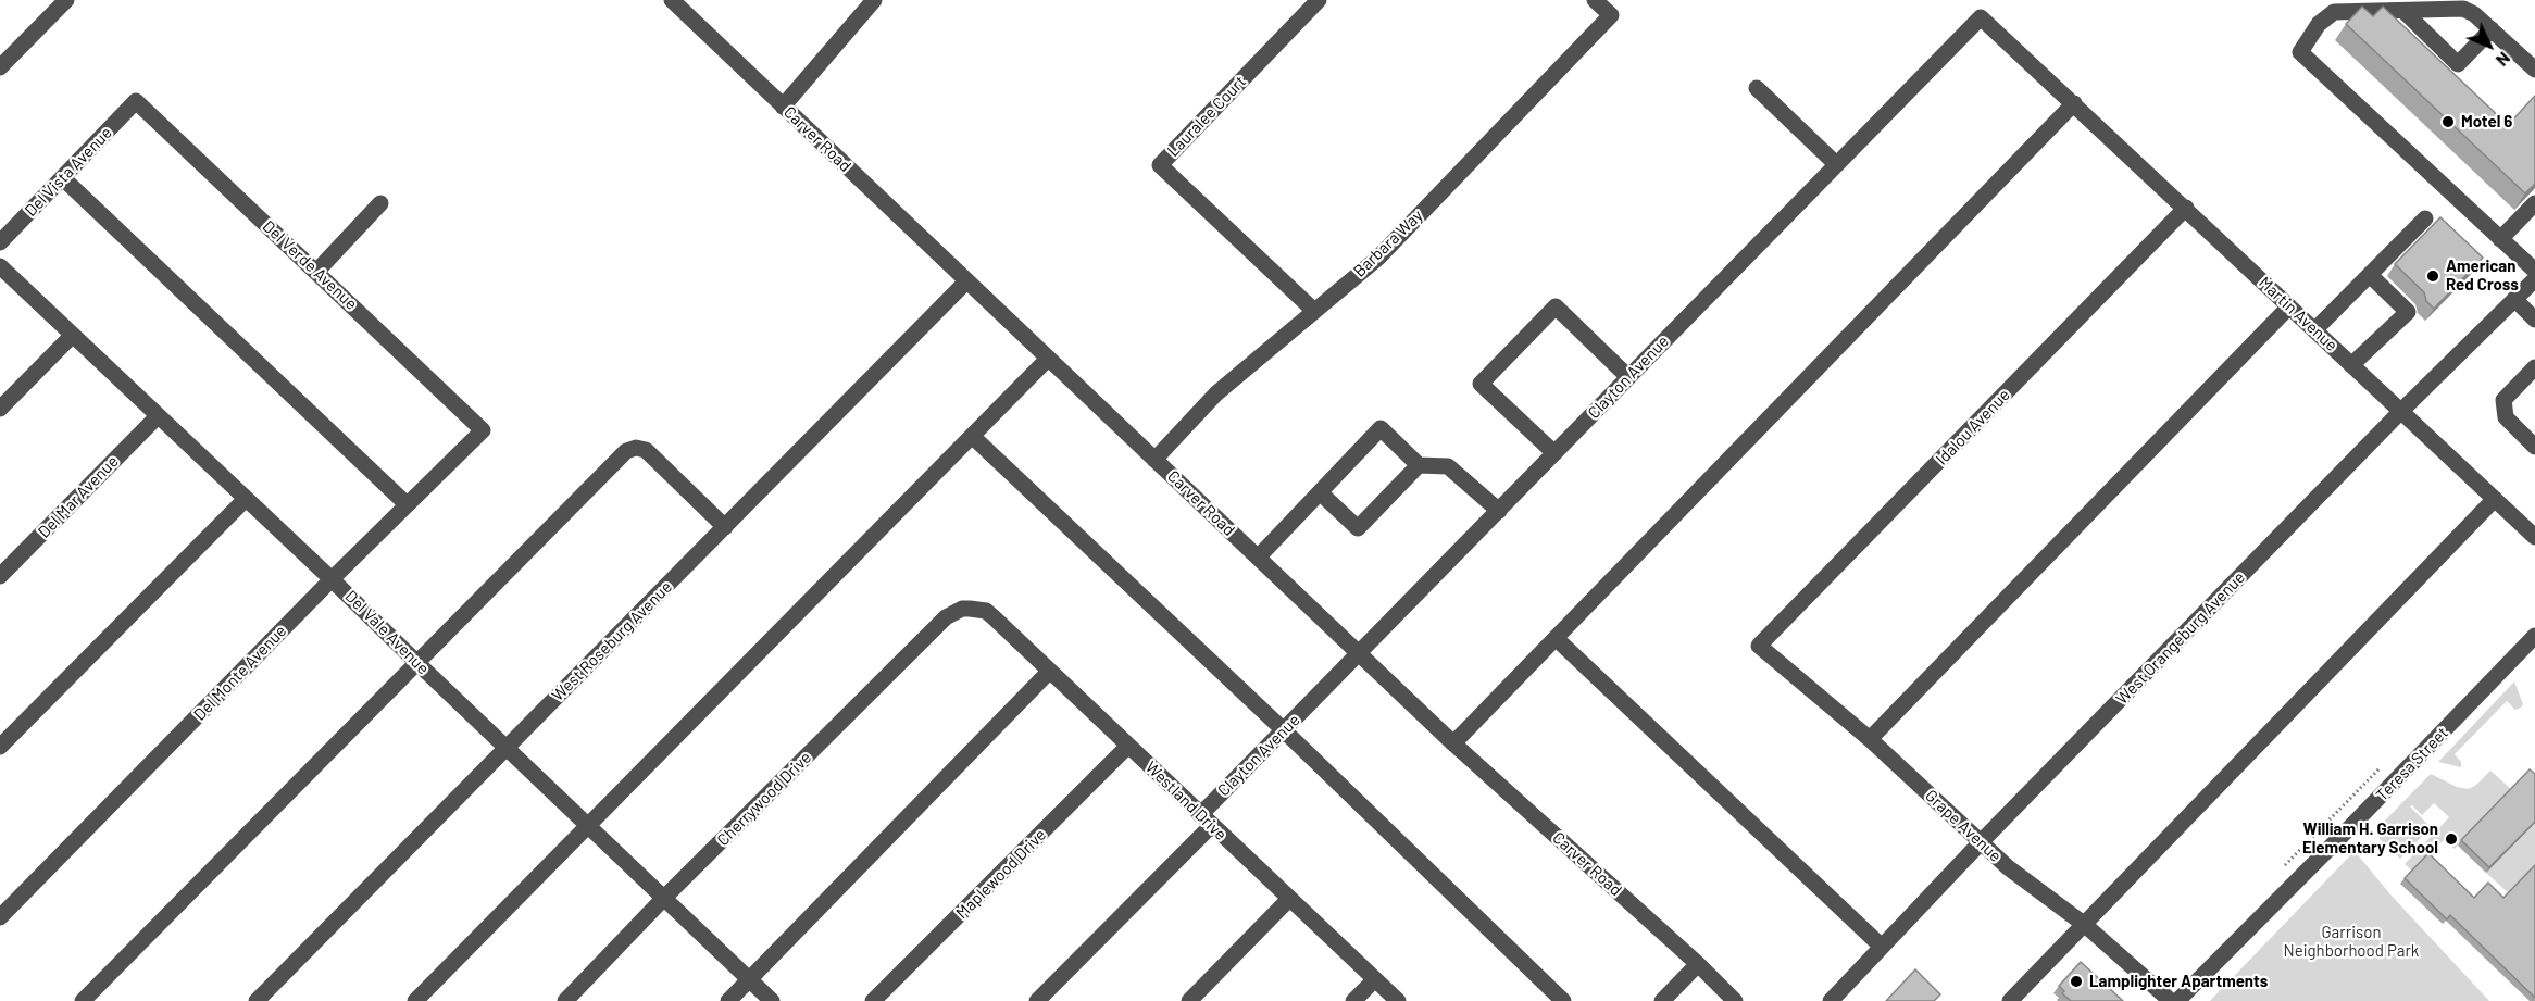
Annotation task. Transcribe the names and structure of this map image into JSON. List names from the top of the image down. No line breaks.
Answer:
{"streets":{"street":["Lauralee Court","Carver Road","Del Vista Avenue","Barbara Way","Del Verde Avenue","Martin Avenue","Clayton Avenue","Idalou Avenue","Del Mar Avenue","Del Vale Avenue","West Orangeburg Avenue","West Roseburg Avenue","Del Monte Avenue","Teresa Street","Cherrywood Drive","Westland Drive","Grape Avenue","Maplewood Drive"]},"crossings":[["Lauralee Court","Barbara Way"],["Carver Road","Barbara Way"],["Carver Road","Clayton Avenue"],["Carver Road","West Roseburg Avenue"],["Del Vista Avenue","Del Verde Avenue"],["Del Verde Avenue","Del Monte Avenue"],["Martin Avenue","Clayton Avenue"],["Martin Avenue","Idalou Avenue"],["Martin Avenue","West Orangeburg Avenue"],["Clayton Avenue","Westland Drive"],["Idalou Avenue","Grape Avenue"],["Del Mar Avenue","Del Vale Avenue"],["Del Vale Avenue","West Roseburg Avenue"],["Del Vale Avenue","Del Monte Avenue"],["Del Vale Avenue","Cherrywood Drive"],["West Orangeburg Avenue","Grape Avenue"],["Cherrywood Drive","Westland Drive"],["Westland Drive","Maplewood Drive"]],"parks":["Garrison Neighborhood Park"],"places":["Motel 6","American Red Cross","William H. Garrison Elementary School","Lamplighter Apartments"],"north":"bottom right"}
